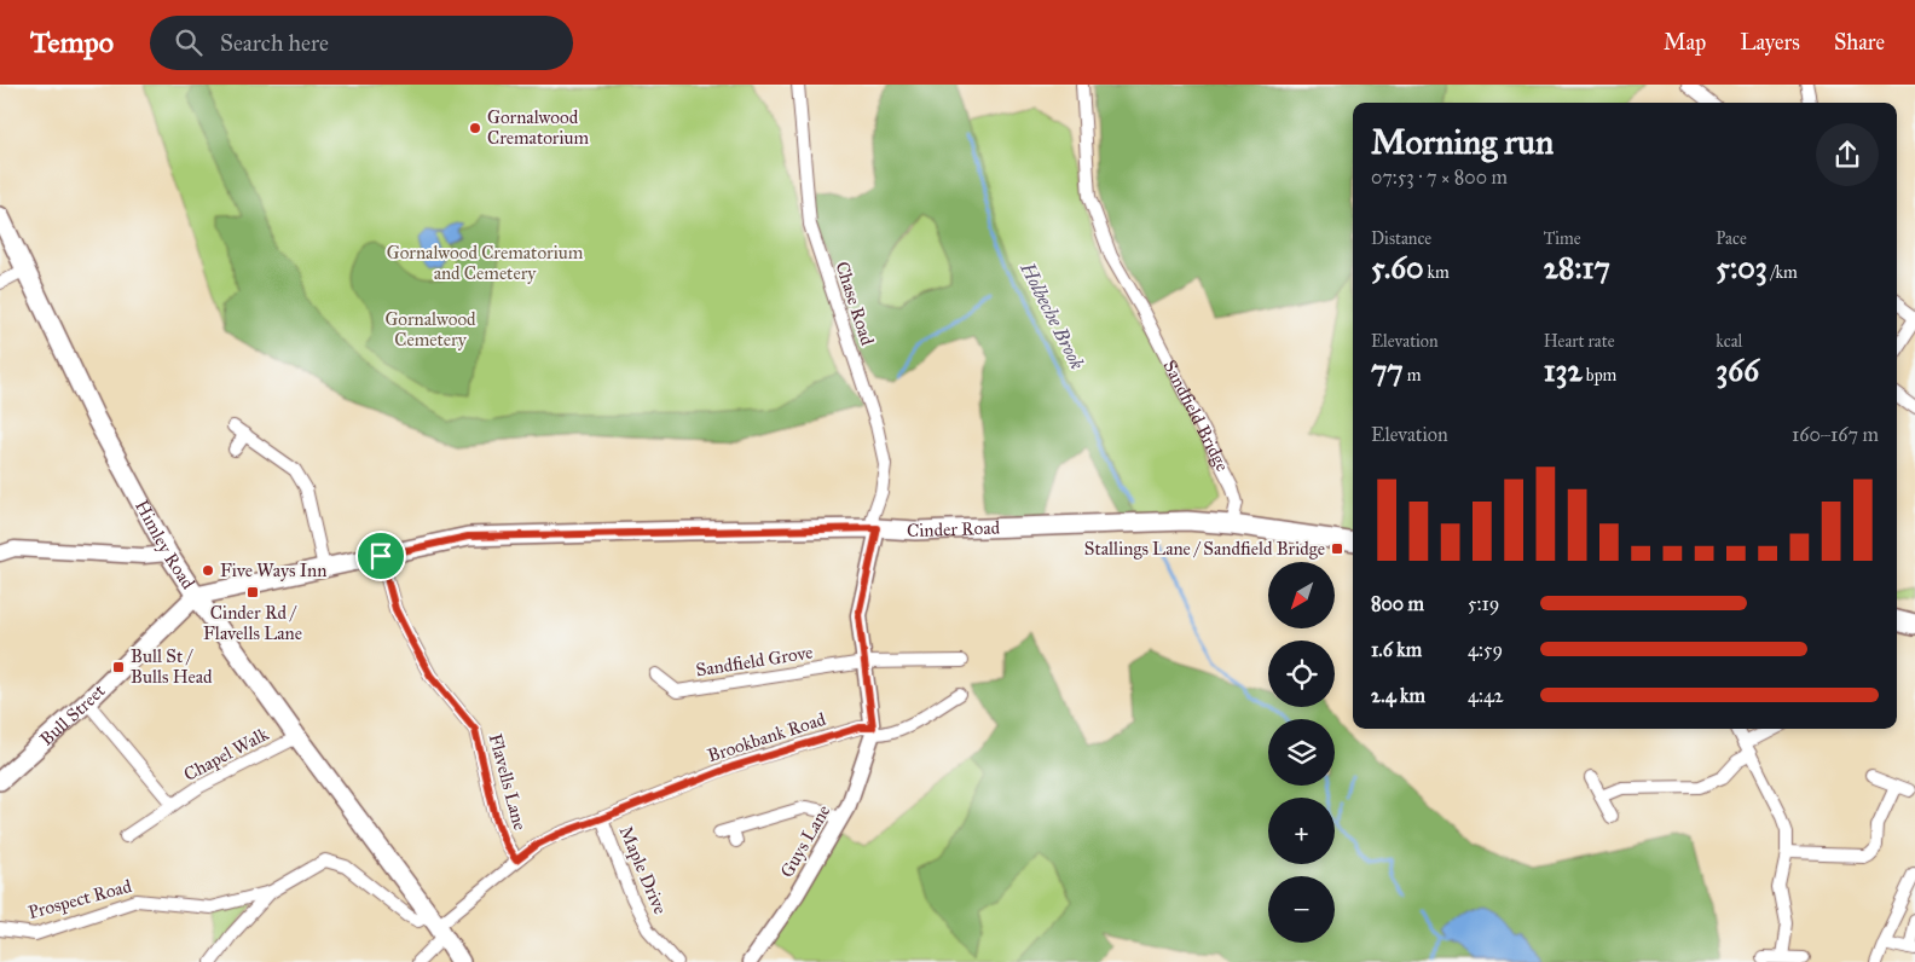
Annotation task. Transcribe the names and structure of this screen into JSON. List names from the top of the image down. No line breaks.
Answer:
{"streets":{"main road":["Cinder Road","Himley Road","Bull Street"],"street":["Chase Road","Sandfield Bridge","Sandfield Grove","Brookbank Road","Chapel Walk","Flavells Lane","Guys Lane","Maple Drive","Prospect Road"]},"crossings":[["Chase Road","Cinder Road"],["Sandfield Bridge","Cinder Road"],["Cinder Road","Himley Road"],["Cinder Road","Bull Street"],["Cinder Road","Flavells Lane"],["Himley Road","Bull Street"],["Himley Road","Brookbank Road"],["Himley Road","Chapel Walk"],["Himley Road","Prospect Road"],["Bull Street","Chapel Walk"],["Brookbank Road","Flavells Lane"],["Brookbank Road","Guys Lane"],["Brookbank Road","Maple Drive"],["Brookbank Road","Prospect Road"]],"water":["Holbeche Brook"],"parks":["Gornalwood Crematorium and Cemetery","Gornalwood Cemetery"],"places":{"other":["Gornalwood Crematorium","Five Ways Inn"],"transit":["Stallings Lane / Sandfield Bridge","Cinder Rd / Flavells Lane","Bull St / Bulls Head"]},"north":"bottom left","page":{"header":"Tempo","search":"Search here","nav":["Map","Layers","Share"],"heading":["Morning run","07:53 · 7 × 800 m"],"stats":[["Distance","5.60 km"],["Time","28:17"],["Pace","5:03 /km"],["Elevation","77 m"],["Heart rate","132 bpm"],["kcal","366"]],"chart":["Elevation","160–167 m"],"map_buttons":["+","−"],"list":[{"name":"800 m","note":"5:19"},{"name":"1.6 km","note":"4:59"},{"name":"2.4 km","note":"4:42"}]}}
